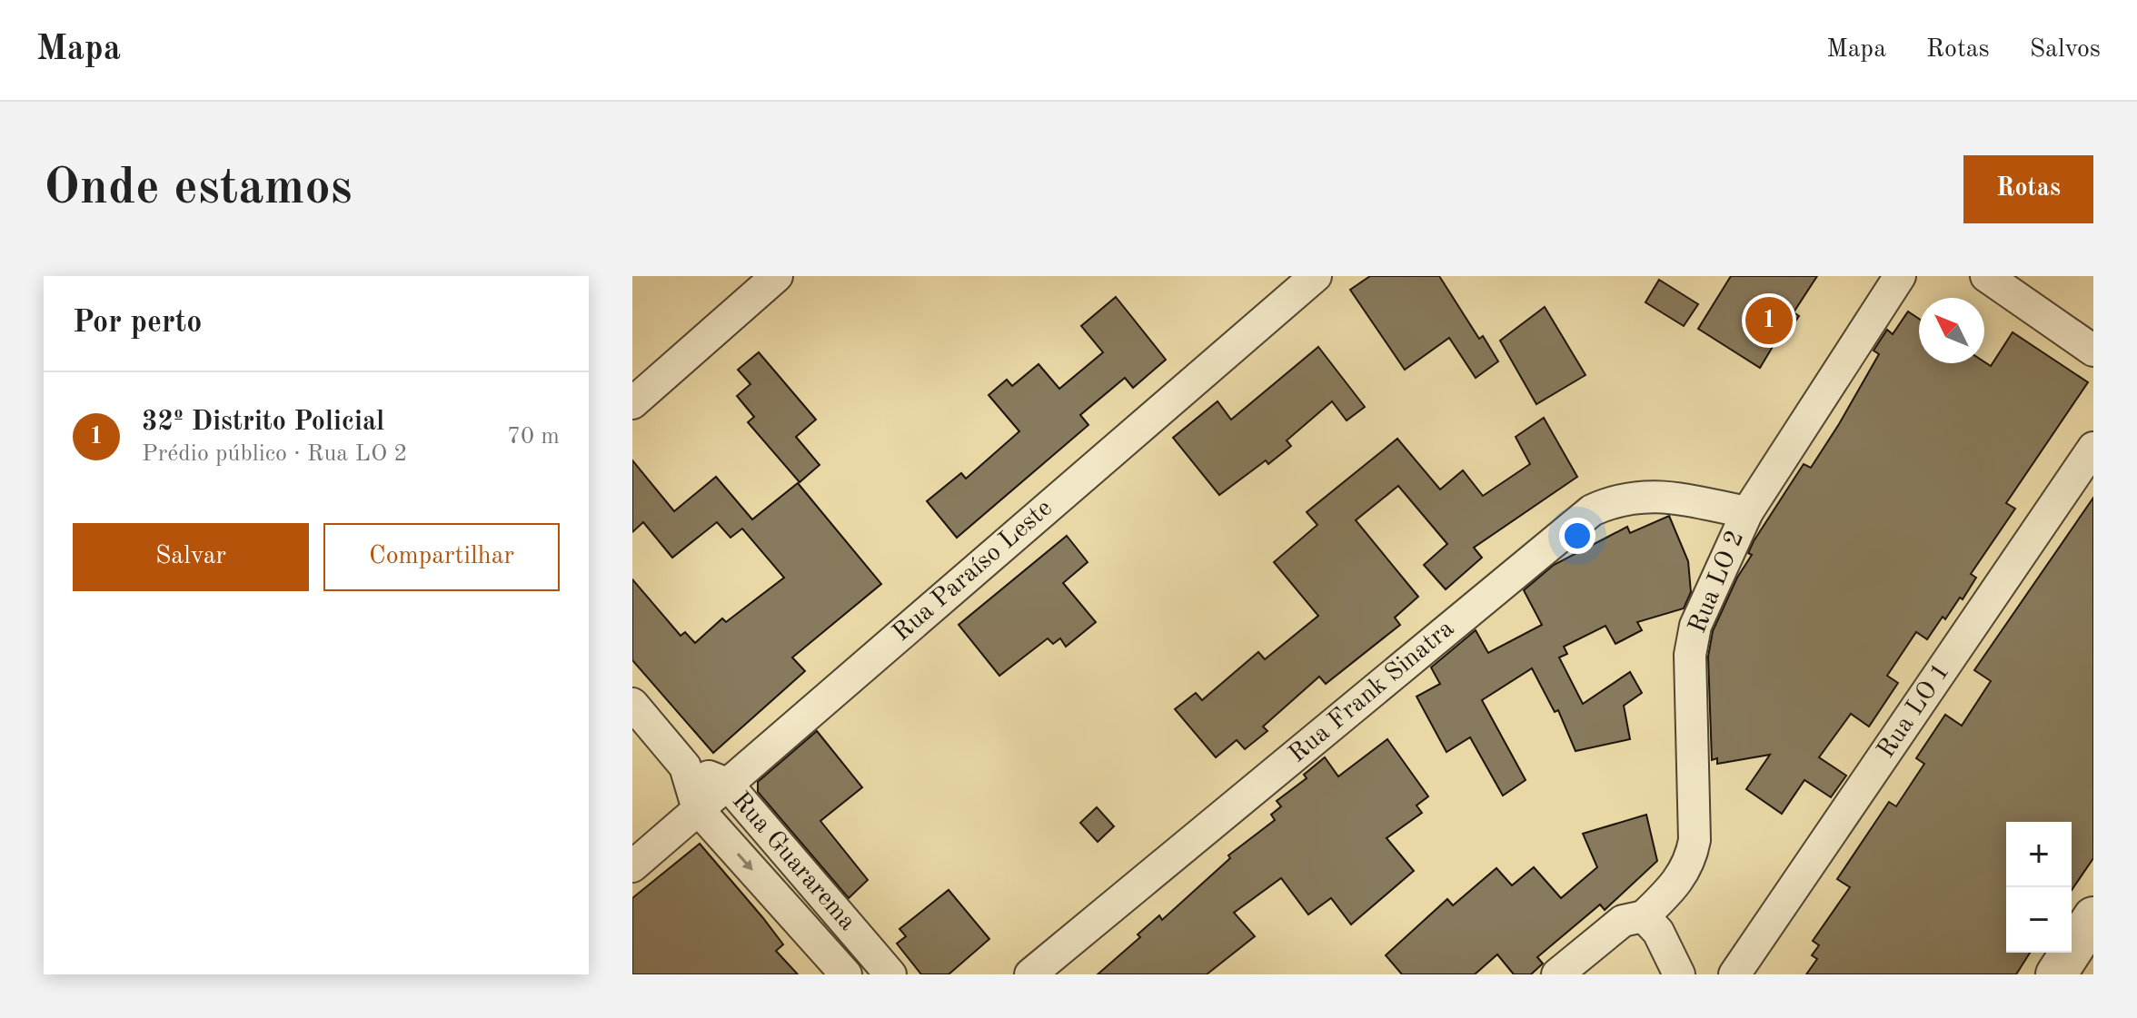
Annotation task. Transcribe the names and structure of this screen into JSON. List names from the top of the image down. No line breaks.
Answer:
{"streets":{"street":["Rua Paraíso Leste","Rua LO 2","Rua Frank Sinatra","Rua LO 1","Rua Guararema"]},"crossings":[["Rua Paraíso Leste","Rua Guararema"],["Rua LO 2","Rua Frank Sinatra"]],"north":"top left","page":{"header":"Mapa","nav":["Mapa","Rotas","Salvos"],"buttons":["Rotas",["Salvar","Compartilhar"]],"title":"Onde estamos","heading":"Por perto","pins":"1","list":[{"mark":"1","name":"32º Distrito Policial","note":"Prédio público · Rua LO 2","value":"70 m"}],"map_buttons":["+","−"]}}
